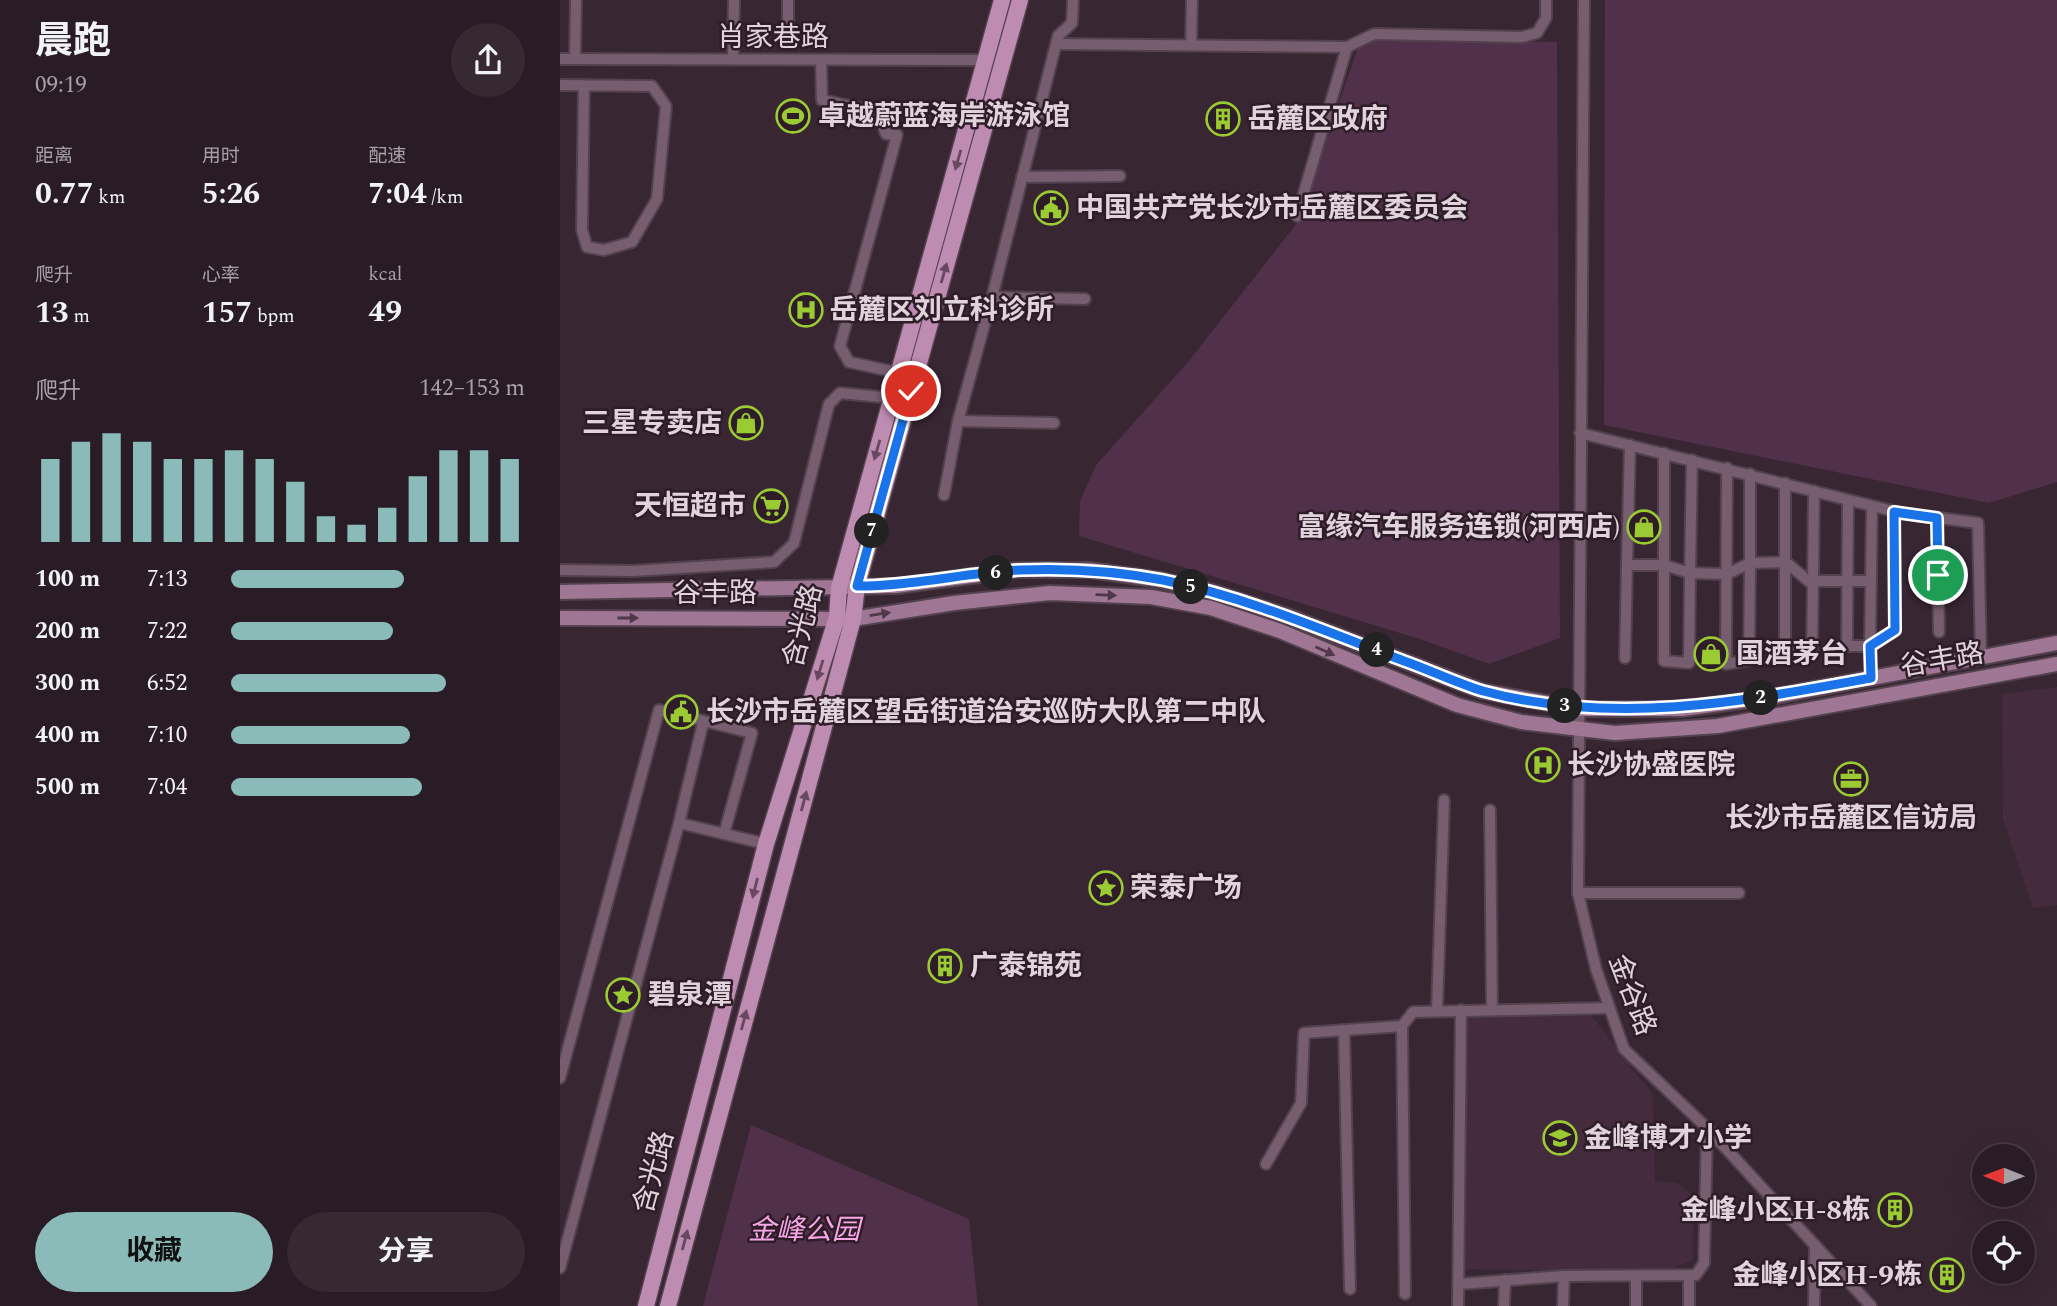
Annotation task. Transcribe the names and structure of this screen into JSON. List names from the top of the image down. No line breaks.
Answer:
{"streets":{"main road":["含光路"],"street":["肖家巷路","谷丰路","金谷路"]},"crossings":[["肖家巷路","含光路"],["谷丰路","含光路"],["谷丰路","金谷路"]],"parks":["金峰公园"],"places":{"sports":["卓越蔚蓝海岸游泳馆"],"building":["岳麓区政府","广泰锦苑","金峰小区H-8栋","金峰小区H-9栋"],"public building":["中国共产党长沙市岳麓区委员会","长沙市岳麓区望岳街道治安巡防大队第二中队"],"hospital":["岳麓区刘立科诊所","长沙协盛医院"],"shop":["三星专卖店","富缘汽车服务连锁(河西店)","国酒茅台"],"supermarket":["天恒超市"],"office":["长沙市岳麓区信访局"],"place":["荣泰广场","碧泉潭"],"school or university":["金峰博才小学"]},"north":"left","page":{"heading":["晨跑","09:19"],"stats":[["距离","0.77 km"],["用时","5:26"],["配速","7:04 /km"],["爬升","13 m"],["心率","157 bpm"],["kcal","49"]],"chart":["爬升","142–153 m"],"pins":["7","6","5","4","2","3"],"list":[{"name":"100 m","note":"7:13"},{"name":"200 m","note":"7:22"},{"name":"300 m","note":"6:52"},{"name":"400 m","note":"7:10"},{"name":"500 m","note":"7:04"}],"buttons":["收藏","分享"]}}
